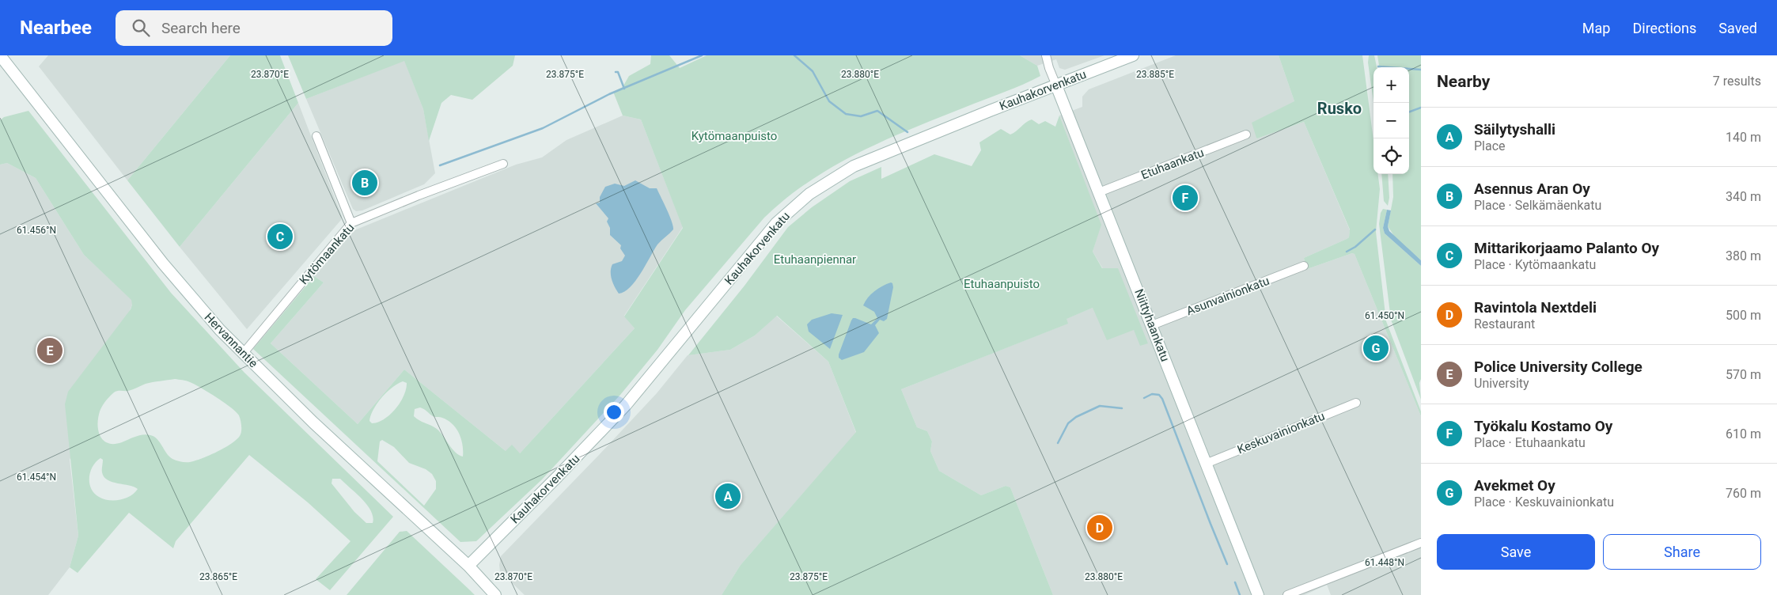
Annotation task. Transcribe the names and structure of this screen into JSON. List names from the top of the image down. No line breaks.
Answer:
{"streets":{"street":["Kauhakorvenkatu","Etuhaankatu","Kytömaankatu","Asunvainionkatu","Niittyhaankatu","Hervannantie","Keskuvainionkatu"]},"crossings":[["Kauhakorvenkatu","Niittyhaankatu"],["Kauhakorvenkatu","Hervannantie"],["Etuhaankatu","Niittyhaankatu"],["Kytömaankatu","Hervannantie"],["Asunvainionkatu","Niittyhaankatu"],["Niittyhaankatu","Keskuvainionkatu"]],"districts":["Rusko"],"parks":["Kytömaanpuisto","Etuhaanpiennar","Etuhaanpuisto"],"page":{"header":"Nearbee","search":"Search here","nav":["Map","Directions","Saved"],"heading":["Nearby","7 results"],"map_buttons":["+","−"],"list":[{"mark":"A","name":"Säilytyshalli","note":"Place","value":"140 m"},{"mark":"B","name":"Asennus Aran Oy","note":"Place · Selkämäenkatu","value":"340 m"},{"mark":"C","name":"Mittarikorjaamo Palanto Oy","note":"Place · Kytömaankatu","value":"380 m"},{"mark":"D","name":"Ravintola Nextdeli","note":"Restaurant","value":"500 m"},{"mark":"E","name":"Police University College","note":"University","value":"570 m"},{"mark":"F","name":"Työkalu Kostamo Oy","note":"Place · Etuhaankatu","value":"610 m"},{"mark":"G","name":"Avekmet Oy","note":"Place · Keskuvainionkatu","value":"760 m"}],"pins":["B","F","C","G","E","A","D"],"buttons":["Save","Share"]},"coordinates":["23.870°E","23.875°E","23.880°E","23.885°E","61.456°N","61.450°N","61.454°N","61.448°N","23.865°E"]}
